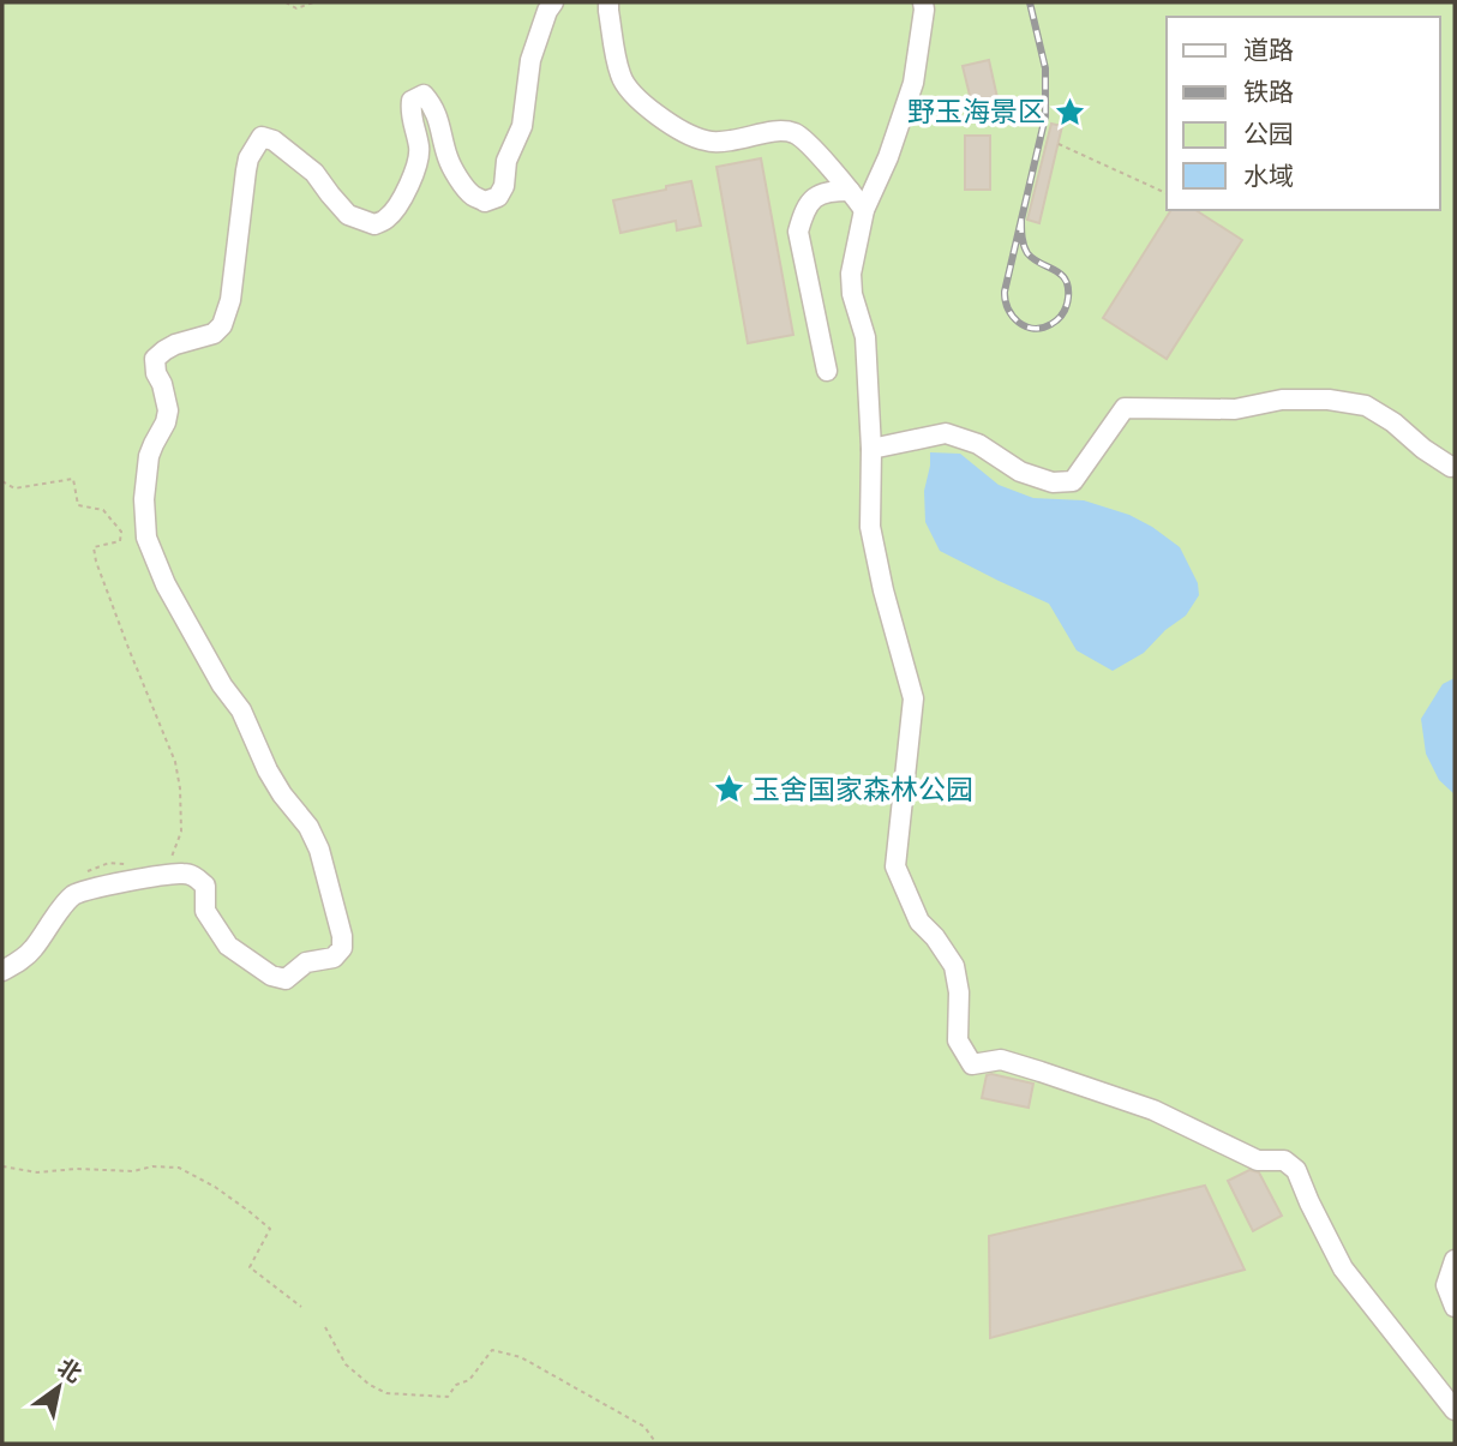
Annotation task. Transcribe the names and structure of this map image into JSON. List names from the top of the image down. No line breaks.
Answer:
{"places":{"place":["野玉海景区","玉舍国家森林公园"]},"legend":["道路","铁路","公园","水域"],"north":"top right"}
